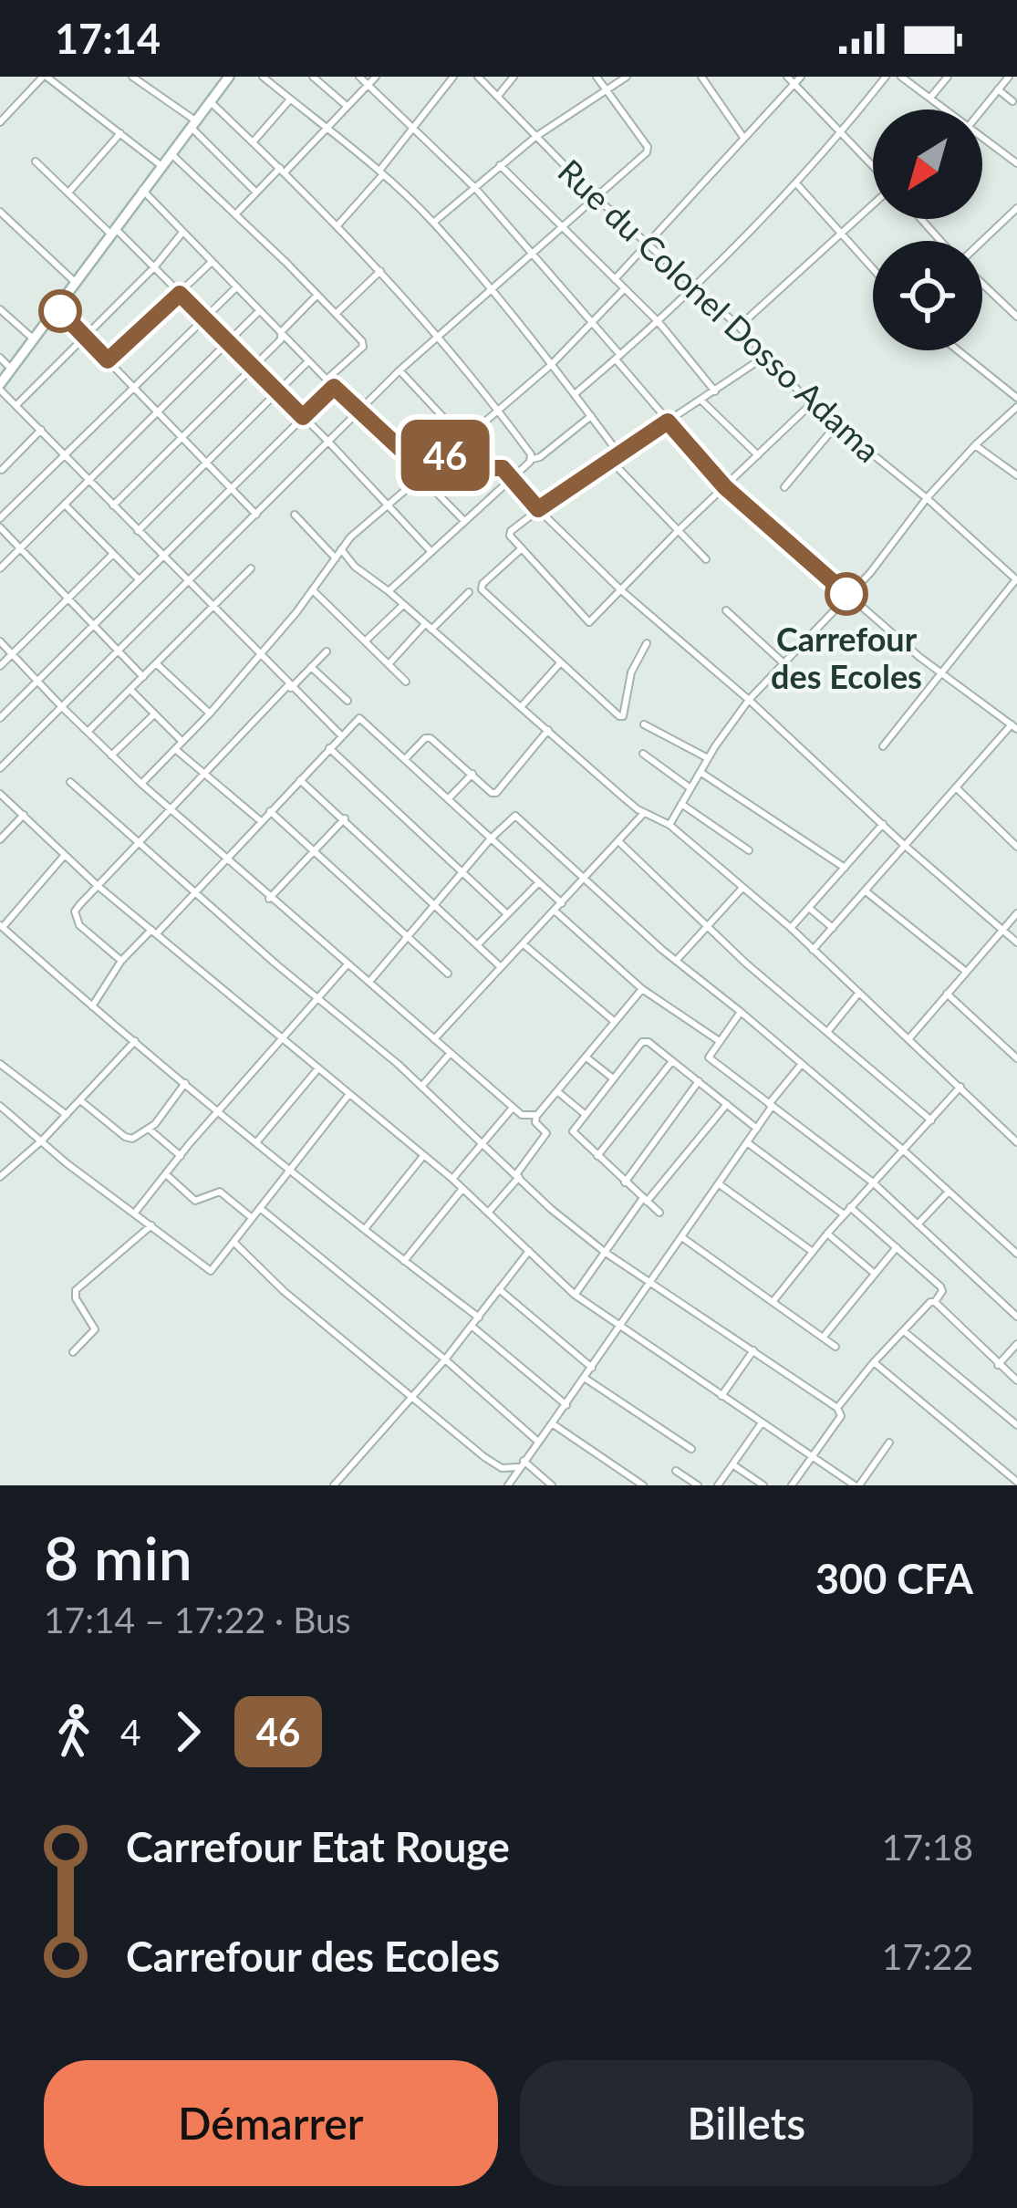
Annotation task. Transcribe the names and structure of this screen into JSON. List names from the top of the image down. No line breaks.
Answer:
{"streets":{"street":["Rue du Colonel Dosso Adama"]},"places":["Carrefour des Ecoles"],"lines":["bus line 46"],"north":"bottom left","page":{"status":"17:14","on_map":"46","heading":["8 min","17:14 – 17:22 · Bus","300 CFA"],"legs":["4","46"],"list":[{"name":"Carrefour Etat Rouge","value":"17:18"},{"name":"Carrefour des Ecoles","value":"17:22"}],"buttons":["Démarrer","Billets"]}}
